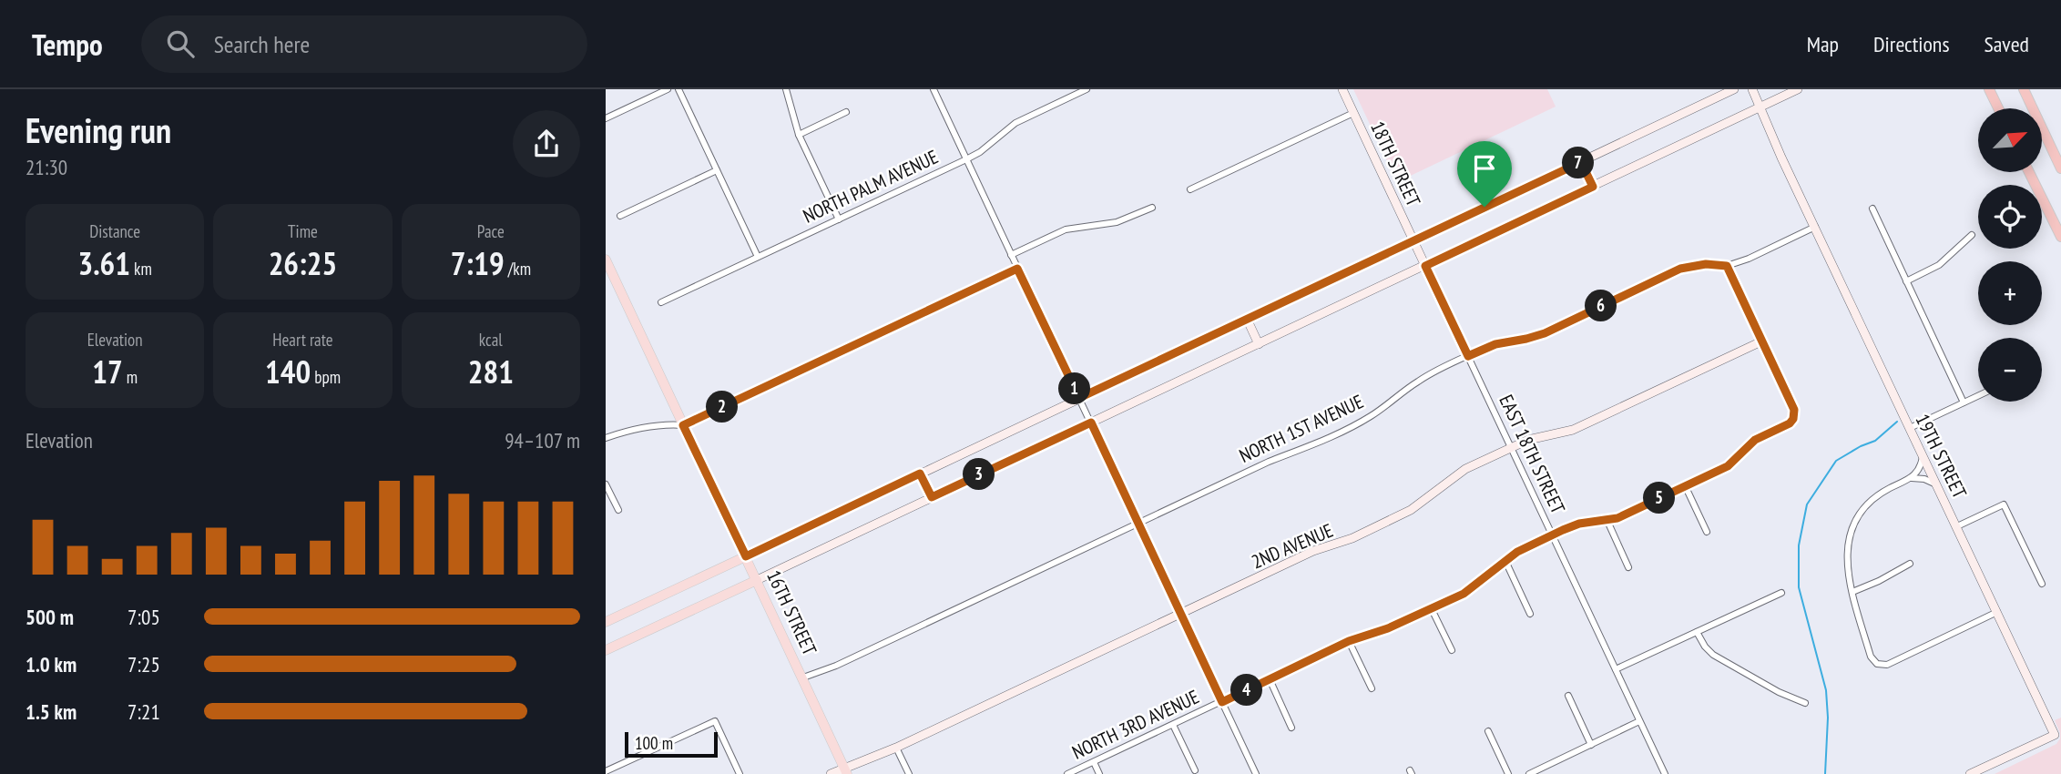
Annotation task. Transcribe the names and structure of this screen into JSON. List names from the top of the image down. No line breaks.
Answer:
{"streets":{"main road":["18TH STREET","EAST 18TH STREET","19TH STREET","2ND AVENUE","16TH STREET"],"street":["NORTH PALM AVENUE","NORTH 1ST AVENUE","NORTH 3RD AVENUE"]},"crossings":[["18TH STREET","EAST 18TH STREET"],["NORTH 1ST AVENUE","EAST 18TH STREET"],["NORTH 1ST AVENUE","19TH STREET"],["NORTH 1ST AVENUE","16TH STREET"],["EAST 18TH STREET","2ND AVENUE"],["EAST 18TH STREET","NORTH 3RD AVENUE"],["2ND AVENUE","16TH STREET"],["2ND AVENUE","NORTH 3RD AVENUE"]],"scale_bar":"100 m","north":"top right","page":{"header":"Tempo","search":"Search here","nav":["Map","Directions","Saved"],"heading":["Evening run","21:30"],"map_buttons":["+","−"],"pins":["7","6","1","2","3","5","4"],"stats":[["Distance","3.61 km"],["Time","26:25"],["Pace","7:19 /km"],["Elevation","17 m"],["Heart rate","140 bpm"],["kcal","281"]],"chart":["Elevation","94–107 m"],"list":[{"name":"500 m","note":"7:05"},{"name":"1.0 km","note":"7:25"},{"name":"1.5 km","note":"7:21"}],"scale":"100 m"}}
